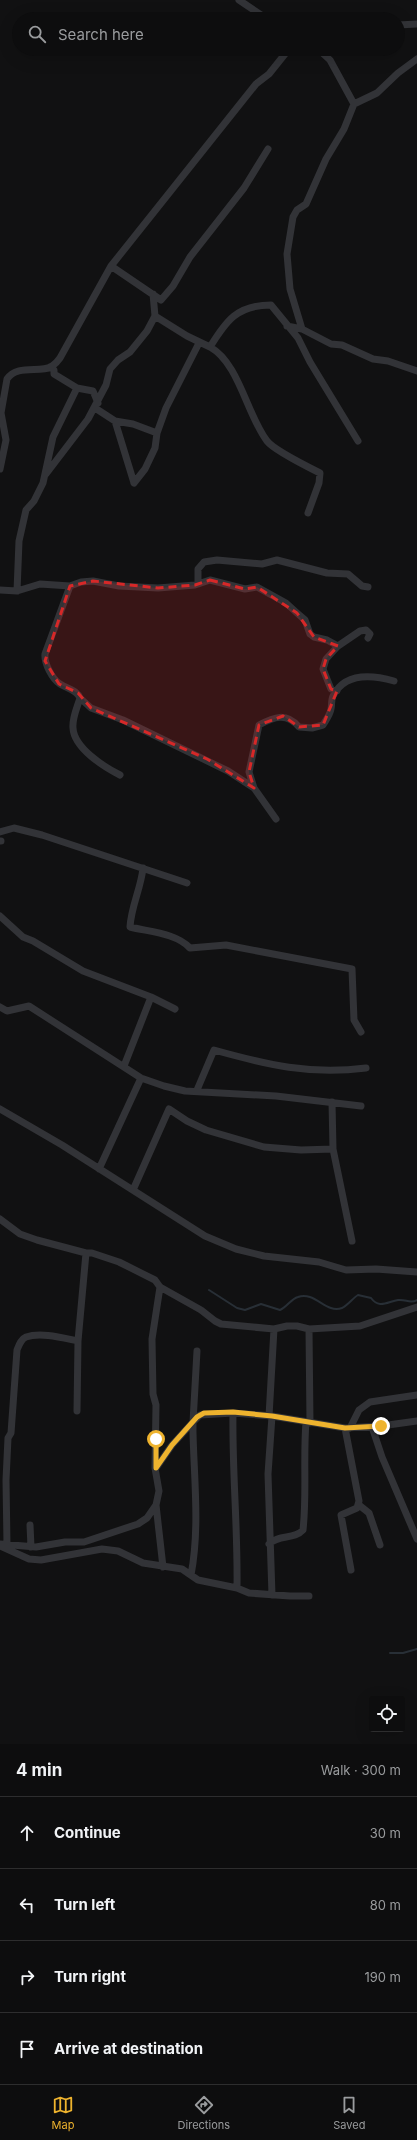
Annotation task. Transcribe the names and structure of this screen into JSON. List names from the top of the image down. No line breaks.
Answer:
{"page":{"search":"Search here","heading":["4 min","Walk · 300 m"],"list":[["Continue","30 m"],["Turn left","80 m"],["Turn right","190 m"],"Arrive at destination"],"nav":["Map","Directions","Saved"]}}
